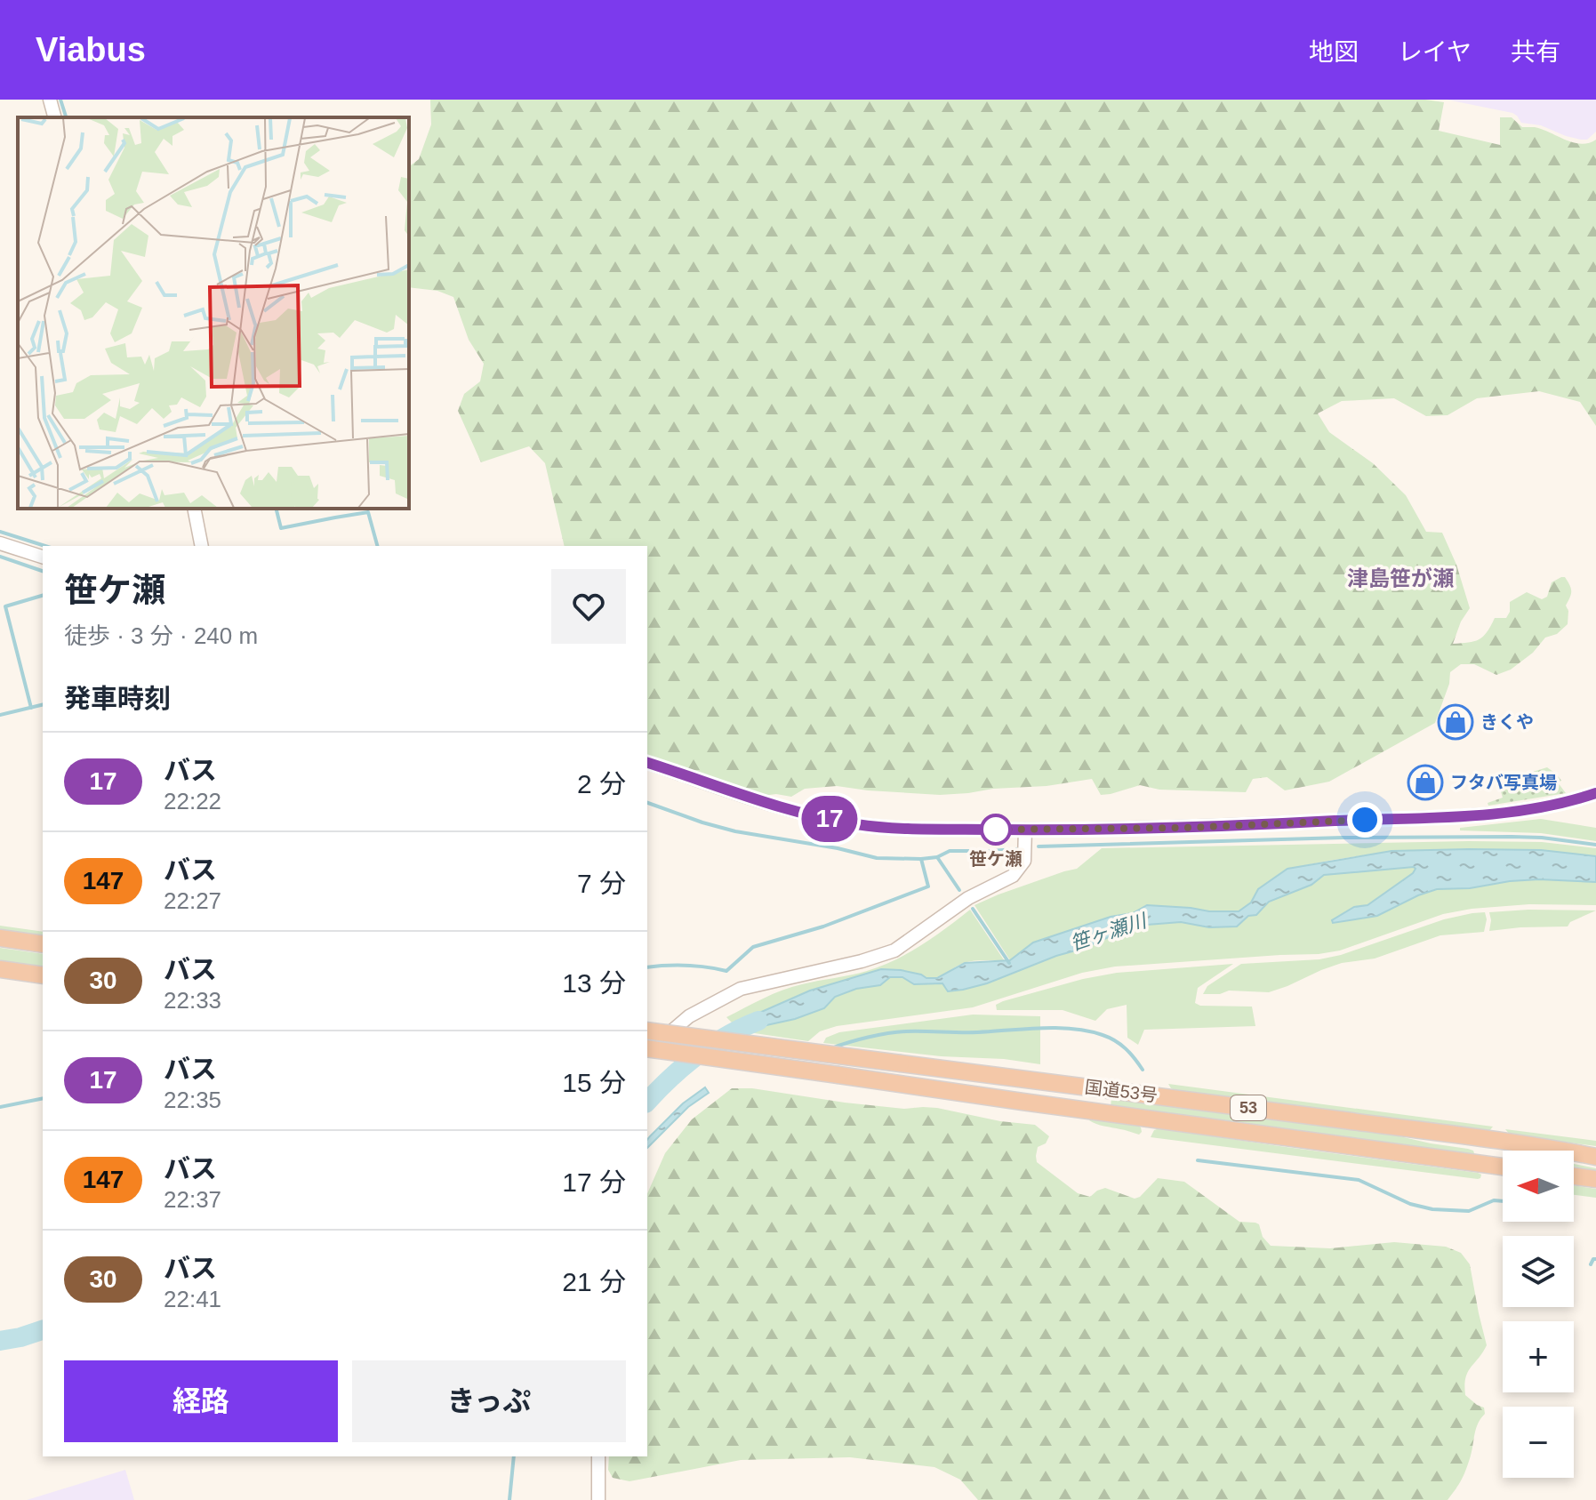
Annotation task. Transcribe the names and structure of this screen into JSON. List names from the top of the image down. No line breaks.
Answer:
{"streets":{"highway":["国道53号","53"]},"districts":["津島笹が瀬"],"water":["笹ヶ瀬川"],"places":{"shop":["きくや","フタバ写真場"],"other":["笹ケ瀬"]},"lines":["bus line 17"],"north":"left","page":{"header":"Viabus","nav":["地図","レイヤ","共有"],"on_map":"17","heading":[["笹ケ瀬","徒歩 · 3 分 · 240 m"],"発車時刻"],"list":[{"mark":"17","name":"バス","note":"22:22","value":"2 分"},{"mark":"147","name":"バス","note":"22:27","value":"7 分"},{"mark":"30","name":"バス","note":"22:33","value":"13 分"},{"mark":"17","name":"バス","note":"22:35","value":"15 分"},{"mark":"147","name":"バス","note":"22:37","value":"17 分"},{"mark":"30","name":"バス","note":"22:41","value":"21 分"}],"map_buttons":["+","−"],"buttons":["経路","きっぷ"]}}
